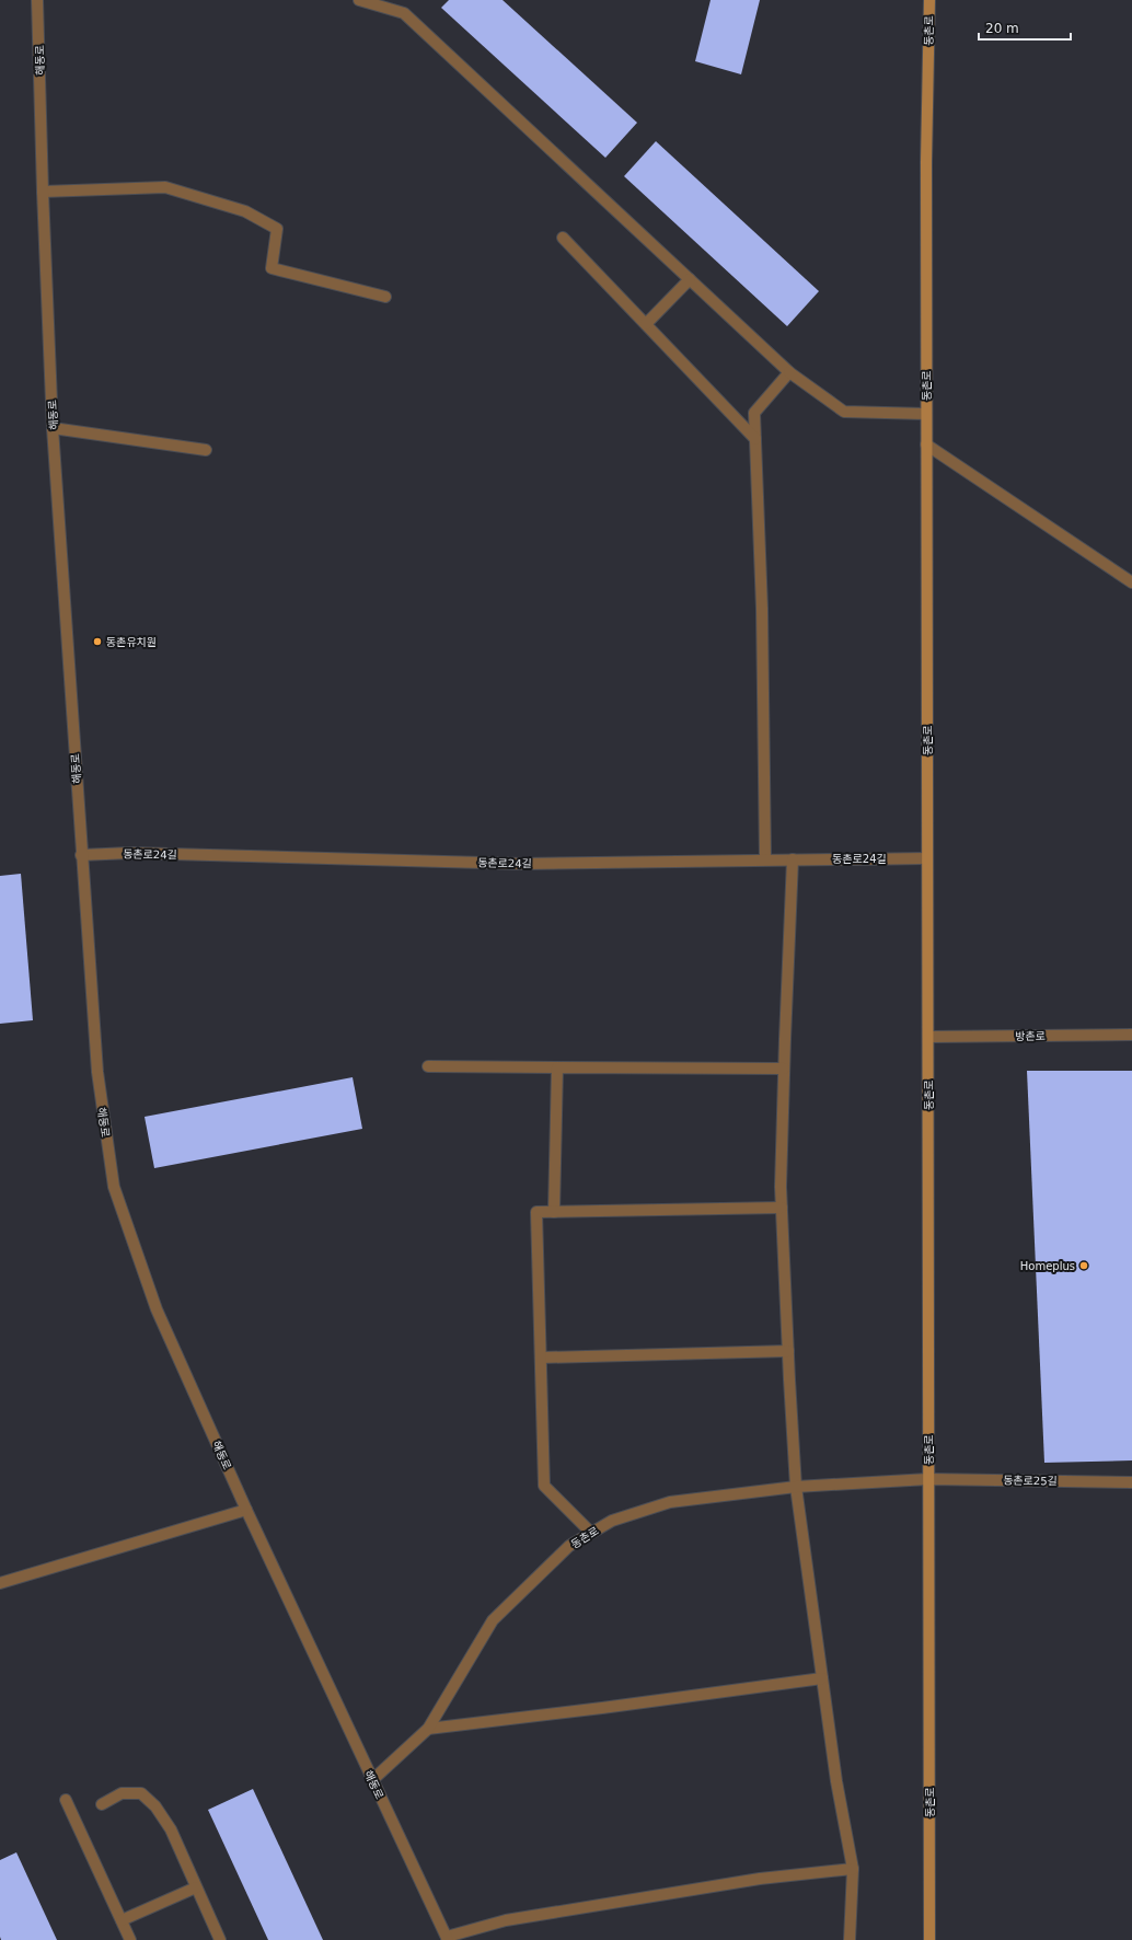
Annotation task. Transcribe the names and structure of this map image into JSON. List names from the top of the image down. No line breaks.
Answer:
{"streets":{"main road":["동촌로"],"street":["해동로","동촌로24길","방촌로","동촌로25길"]},"crossings":[["동촌로","해동로"],["동촌로","동촌로24길"],["동촌로","방촌로"],["동촌로","동촌로25길"],["해동로","동촌로24길"]],"places":["동촌유치원","Homeplus"],"scale_bar":"20 m"}
